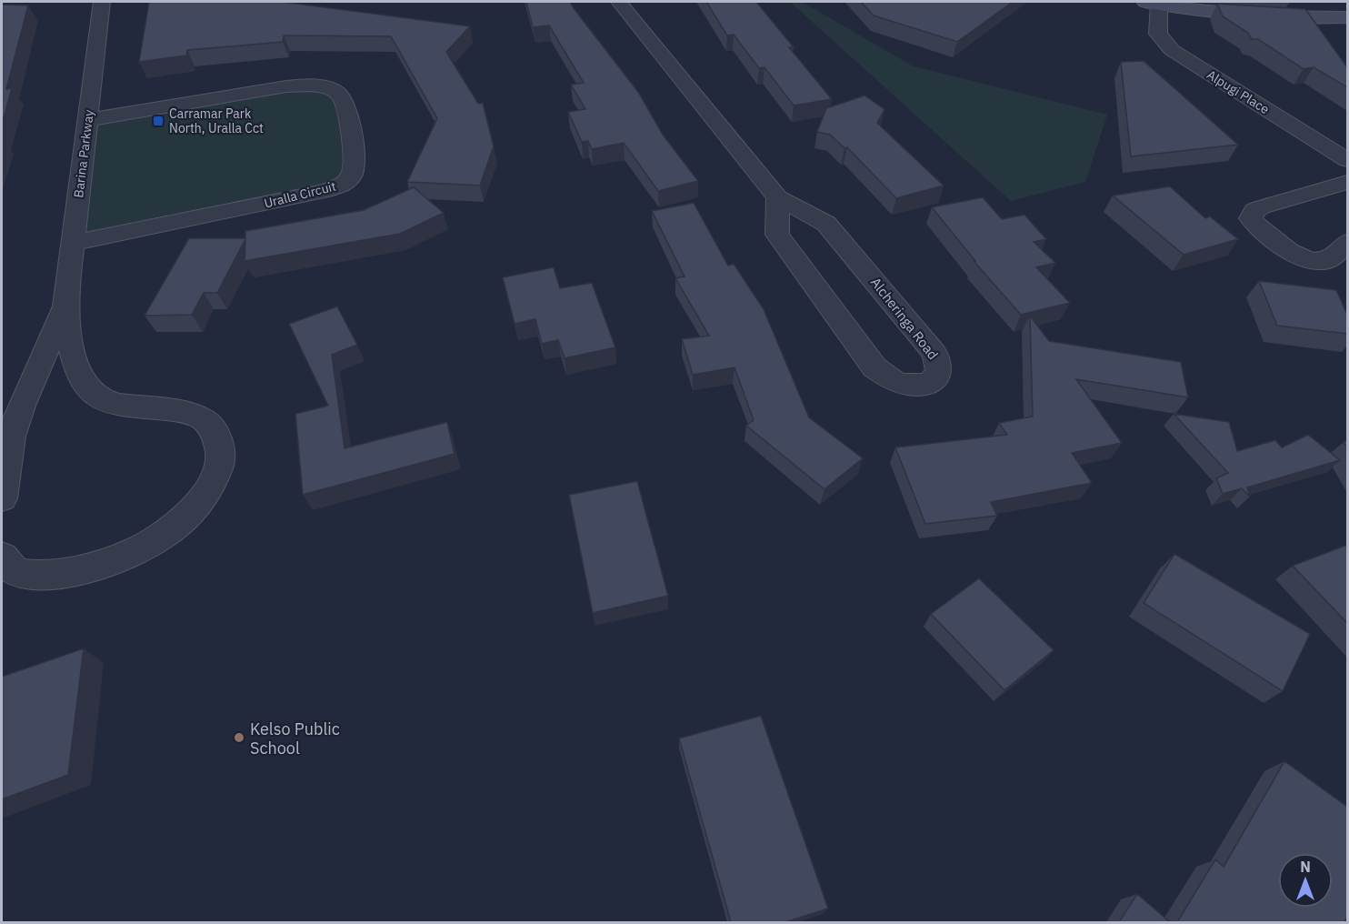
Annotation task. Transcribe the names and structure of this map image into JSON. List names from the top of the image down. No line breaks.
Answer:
{"streets":{"street":["Alpugi Place","Barina Parkway","Uralla Circuit","Alcheringa Road"]},"crossings":[["Barina Parkway","Uralla Circuit"]],"places":{"transit":["Carramar Park North, Uralla Cct"],"other":["Kelso Public School"]},"north":"top"}
